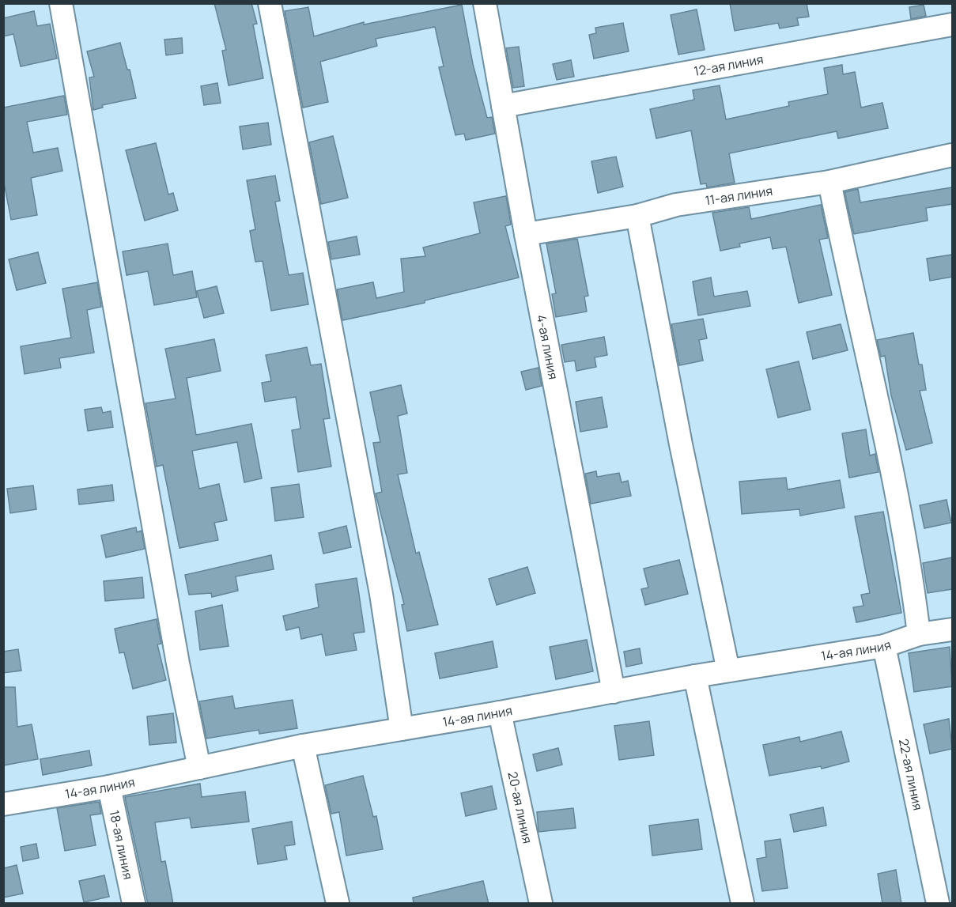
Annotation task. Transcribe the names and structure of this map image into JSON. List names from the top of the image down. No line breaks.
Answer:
{"streets":{"street":["12-ая линия","11-ая линия","4-ая линия","14-ая линия","22-ая линия","20-ая линия","18-ая линия"]},"crossings":[["12-ая линия","4-ая линия"],["11-ая линия","4-ая линия"],["4-ая линия","14-ая линия"],["14-ая линия","22-ая линия"],["14-ая линия","20-ая линия"],["14-ая линия","18-ая линия"]]}
